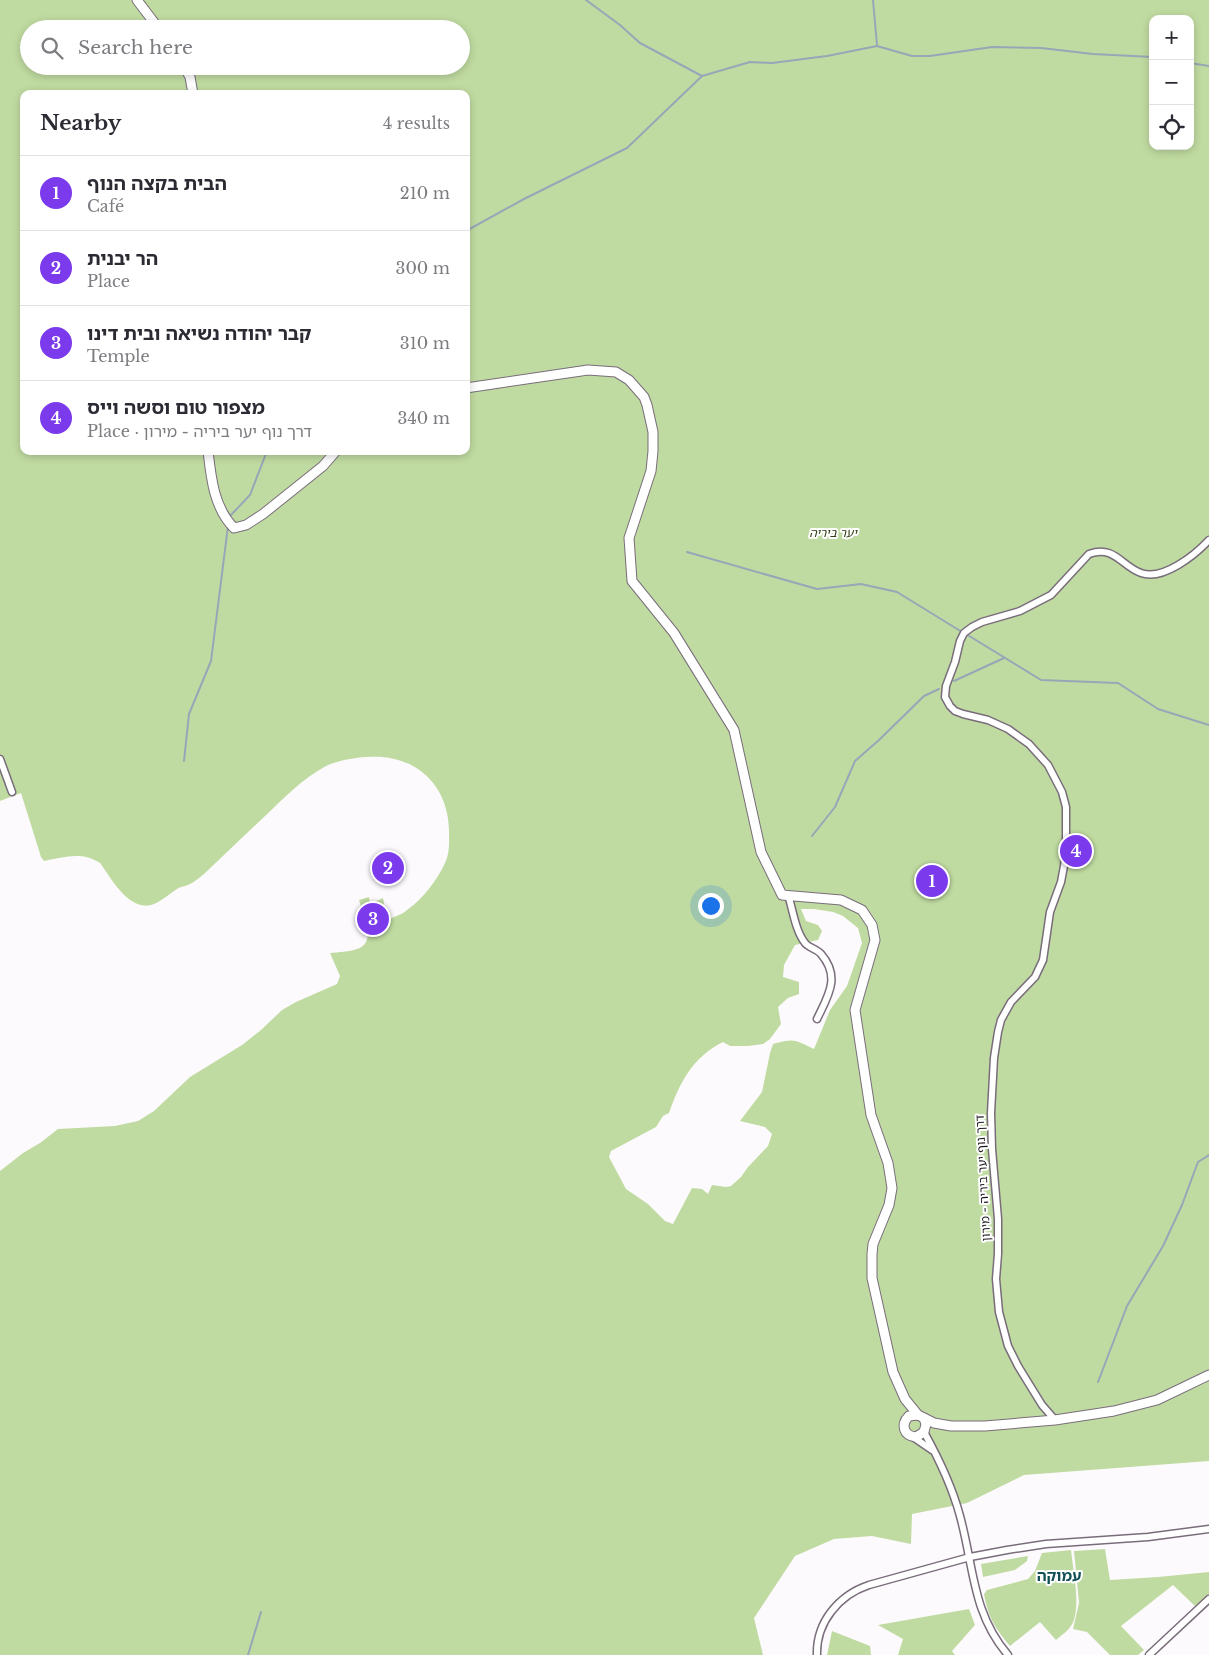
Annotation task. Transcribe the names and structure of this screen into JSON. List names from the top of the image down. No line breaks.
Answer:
{"streets":{"street":["דרך נוף יער ביריה - מירון"]},"districts":["עמוקה"],"parks":["יער ביריה"],"page":{"map_buttons":["+","−"],"search":"Search here","heading":["Nearby","4 results"],"list":[{"mark":"1","name":"הבית בקצה הנוף","note":"Café","value":"210 m"},{"mark":"2","name":"הר יבנית","note":"Place","value":"300 m"},{"mark":"3","name":"קבר יהודה נשיאה ובית דינו","note":"Temple","value":"310 m"},{"mark":"4","name":"מצפור טום וסשה וייס","note":"Place · דרך נוף יער ביריה - מירון","value":"340 m"}],"pins":["4","2","1","3"]}}
